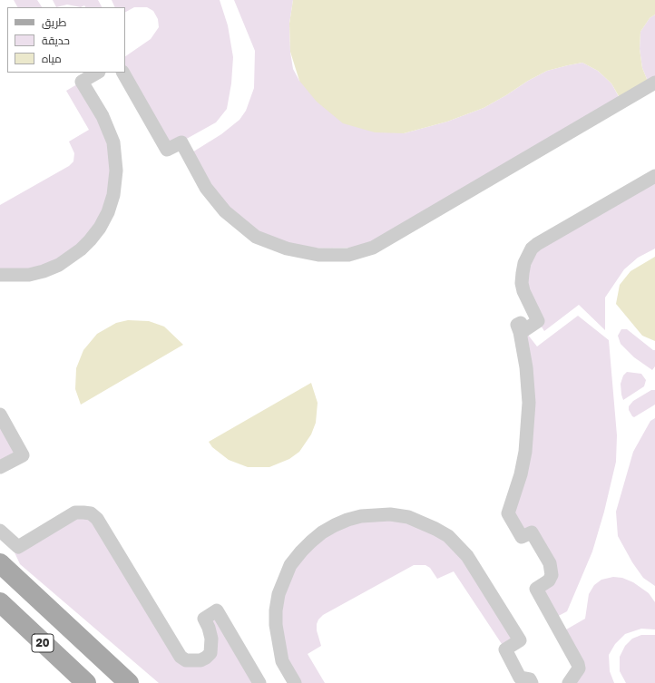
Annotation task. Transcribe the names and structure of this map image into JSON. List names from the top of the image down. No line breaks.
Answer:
{"streets":{"main road":["20"]},"legend":["طريق","حديقة","مياه"]}
